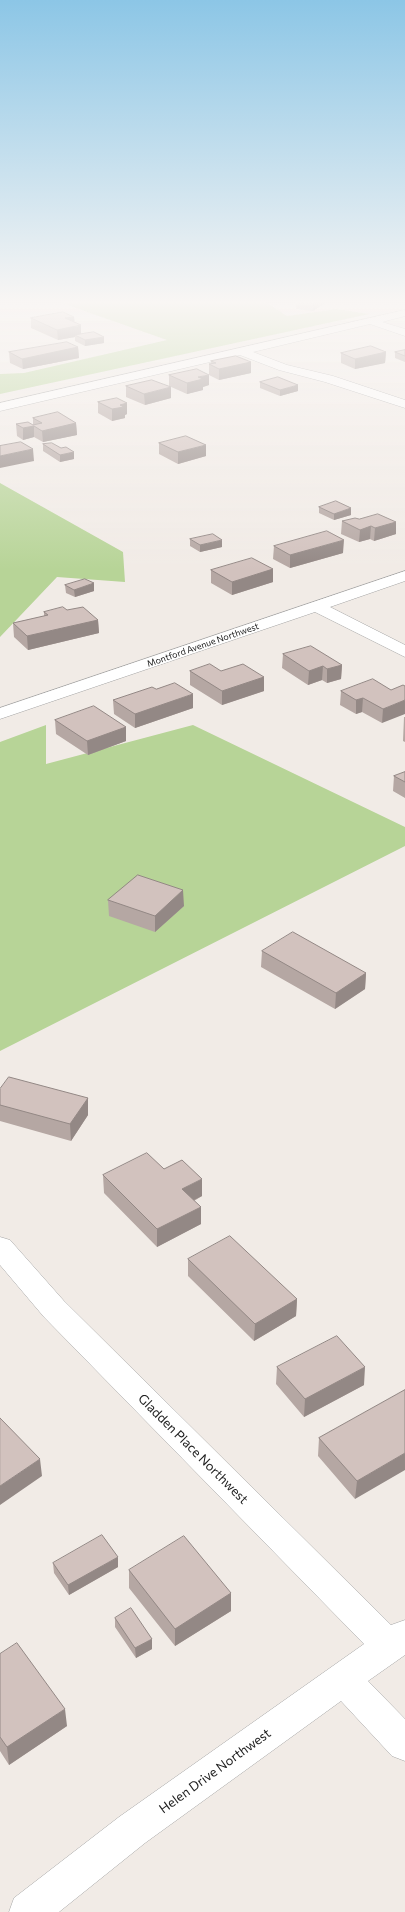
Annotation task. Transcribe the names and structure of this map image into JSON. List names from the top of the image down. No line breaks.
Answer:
{"streets":{"street":["Montford Avenue Northwest","Gladden Place Northwest","Helen Drive Northwest"]},"crossings":[["Gladden Place Northwest","Helen Drive Northwest"]]}
